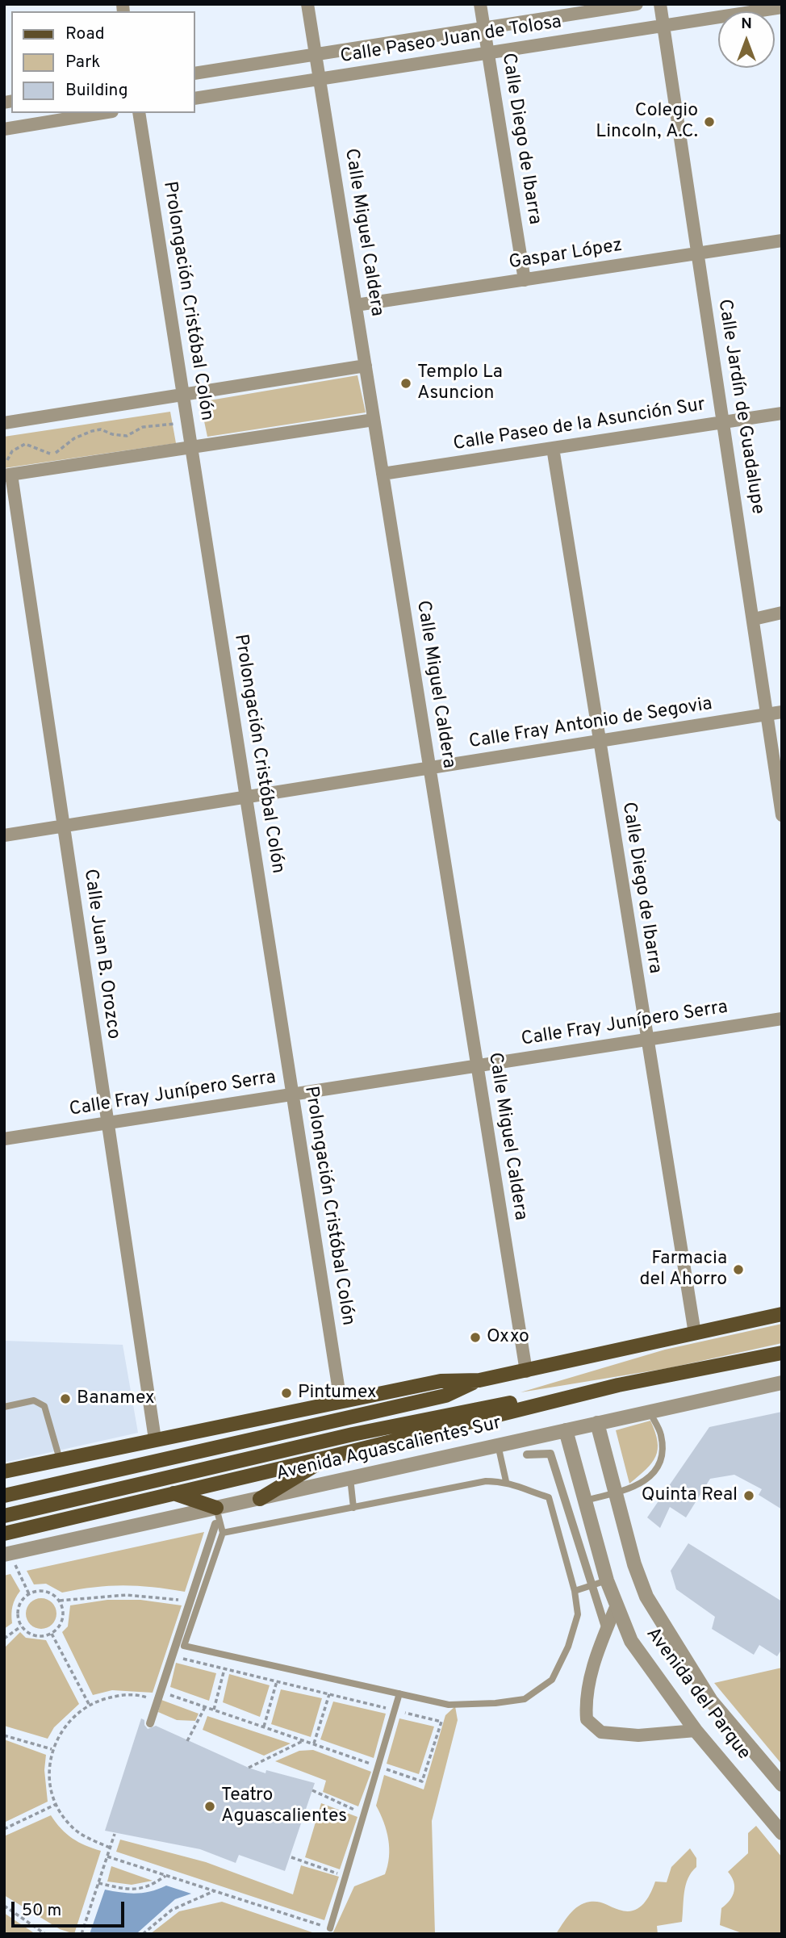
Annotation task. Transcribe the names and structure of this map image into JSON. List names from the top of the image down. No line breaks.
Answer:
{"streets":{"main road":["Avenida Aguascalientes Sur"],"street":["Calle Paseo Juan de Tolosa","Calle Diego de Ibarra","Calle Miguel Caldera","Gaspar López","Prolongación Cristóbal Colón","Calle Jardín de Guadalupe","Calle Paseo de la Asunción Sur","Calle Fray Antonio de Segovia","Calle Juan B. Orozco","Calle Fray Junípero Serra","Avenida del Parque"]},"crossings":[["Calle Paseo Juan de Tolosa","Calle Diego de Ibarra"],["Calle Paseo Juan de Tolosa","Calle Miguel Caldera"],["Calle Paseo Juan de Tolosa","Calle Jardín de Guadalupe"],["Calle Diego de Ibarra","Gaspar López"],["Calle Diego de Ibarra","Calle Paseo de la Asunción Sur"],["Calle Diego de Ibarra","Calle Fray Antonio de Segovia"],["Calle Diego de Ibarra","Calle Fray Junípero Serra"],["Calle Miguel Caldera","Gaspar López"],["Calle Miguel Caldera","Calle Paseo de la Asunción Sur"],["Calle Miguel Caldera","Calle Fray Antonio de Segovia"],["Calle Miguel Caldera","Calle Fray Junípero Serra"],["Gaspar López","Calle Jardín de Guadalupe"],["Prolongación Cristóbal Colón","Calle Fray Antonio de Segovia"],["Prolongación Cristóbal Colón","Calle Fray Junípero Serra"],["Calle Jardín de Guadalupe","Calle Paseo de la Asunción Sur"],["Calle Jardín de Guadalupe","Calle Fray Antonio de Segovia"],["Calle Fray Antonio de Segovia","Calle Juan B. Orozco"],["Calle Juan B. Orozco","Calle Fray Junípero Serra"],["Avenida Aguascalientes Sur","Avenida del Parque"]],"places":["Colegio Lincoln, A.C.","Templo La Asuncion","Farmacia del Ahorro","Oxxo","Pintumex","Banamex","Quinta Real","Teatro Aguascalientes"],"legend":["Road","Park","Building"],"scale_bar":"50 m","north":"top"}
